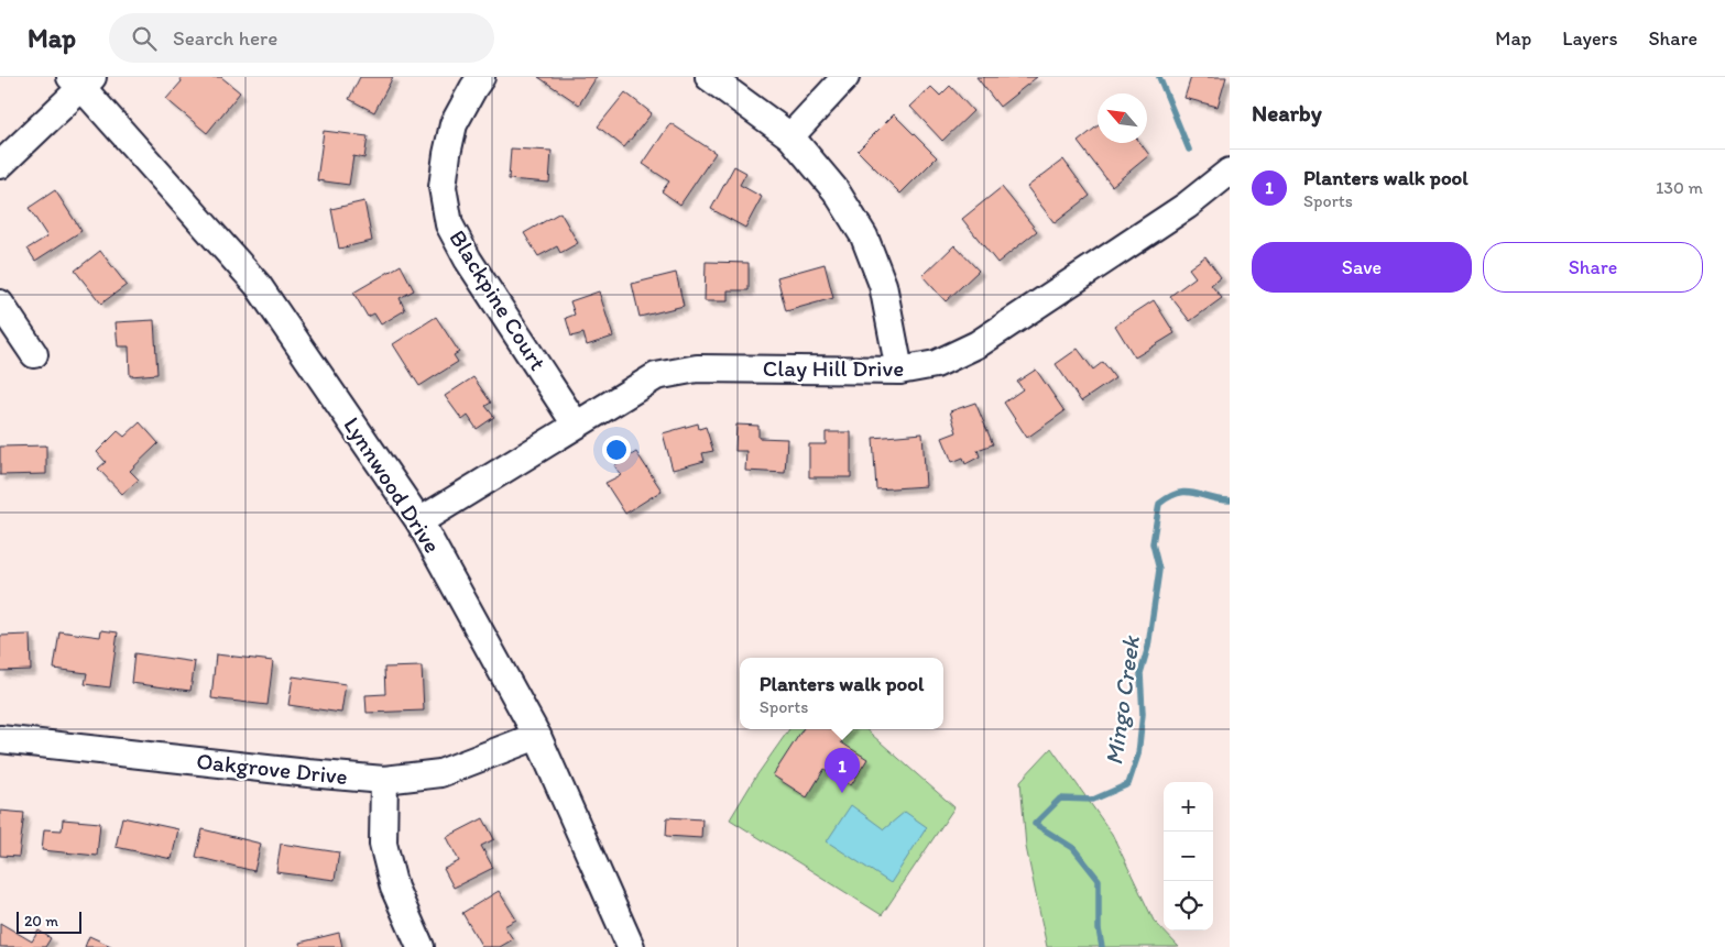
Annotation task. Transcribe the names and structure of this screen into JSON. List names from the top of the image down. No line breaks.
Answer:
{"streets":{"street":["Blackpine Court","Clay Hill Drive","Lynnwood Drive","Oakgrove Drive"]},"crossings":[["Blackpine Court","Clay Hill Drive"],["Clay Hill Drive","Lynnwood Drive"],["Lynnwood Drive","Oakgrove Drive"]],"water":["Mingo Creek"],"scale_bar":"20 m","north":"top left","page":{"header":"Map","search":"Search here","nav":["Map","Layers","Share"],"heading":"Nearby","list":[{"mark":"1","name":"Planters walk pool","note":"Sports","value":"130 m"}],"buttons":["Save","Share"],"popup":["Planters walk pool","Sports"],"pins":"1","map_buttons":["+","−"],"scale":"20 m"}}
